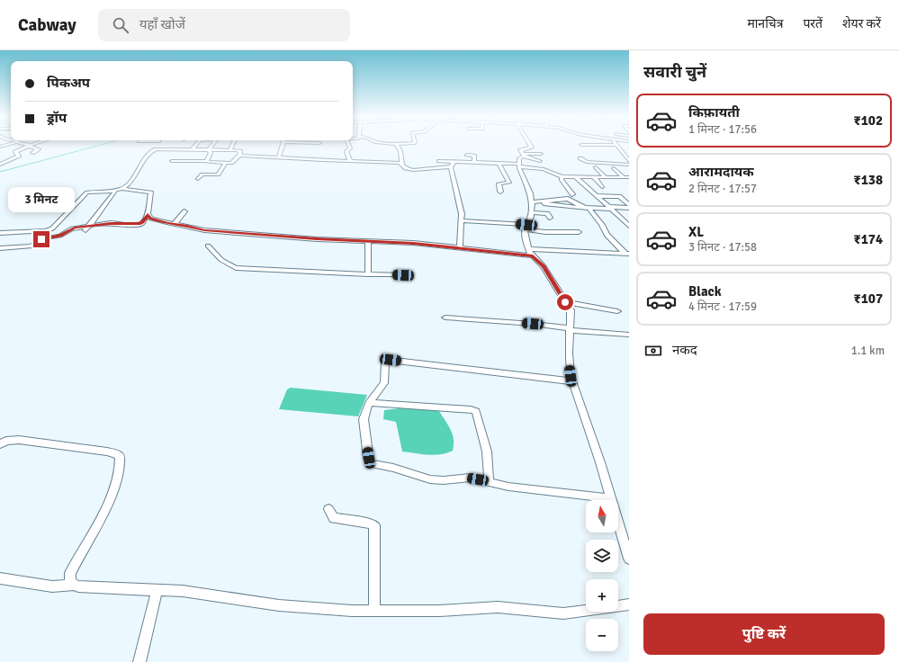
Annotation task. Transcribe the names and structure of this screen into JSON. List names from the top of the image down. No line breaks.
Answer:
{"north":"top","page":{"header":"Cabway","search":"यहाँ खोजें","nav":["मानचित्र","परतें","शेयर करें"],"heading":"सवारी चुनें","banner":["पिकअप","ड्रॉप"],"list":[{"name":"किफ़ायती","note":"1 मिनट · 17:56","value":"₹102"},{"name":"आरामदायक","note":"2 मिनट · 17:57","value":"₹138"},{"name":"XL","note":"3 मिनट · 17:58","value":"₹174"},{"name":"Black","note":"4 मिनट · 17:59","value":"₹107"}],"bubble":"3 मिनट","pay":["नकद","1.1 km"],"map_buttons":["+","−"],"buttons":"पुष्टि करें"}}
